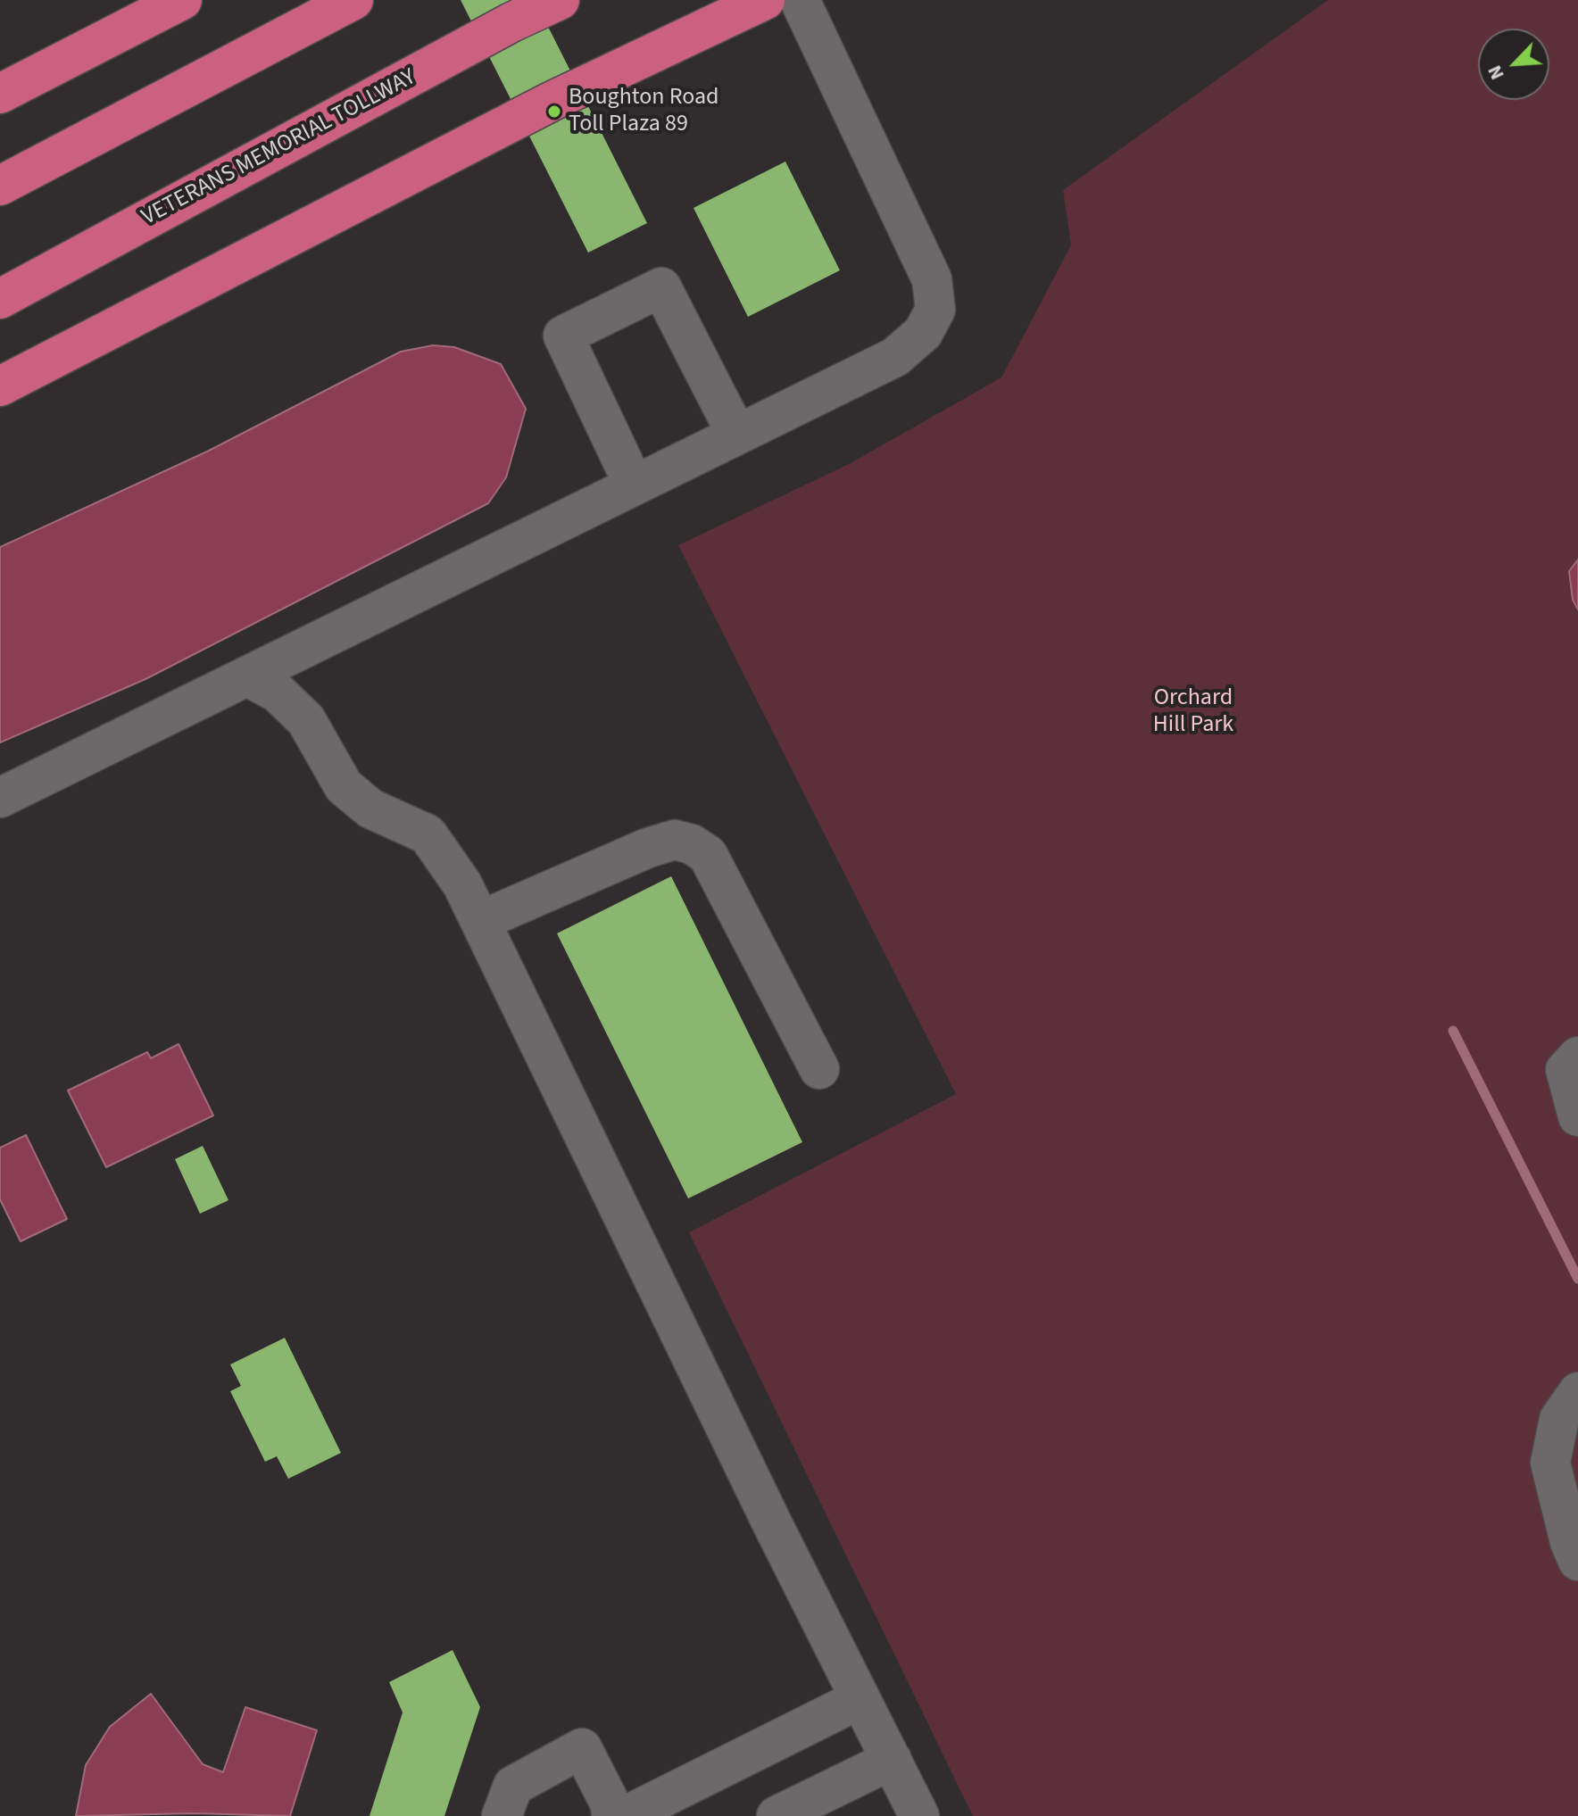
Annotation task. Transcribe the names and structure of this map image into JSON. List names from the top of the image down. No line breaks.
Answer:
{"streets":{"highway":["VETERANS MEMORIAL TOLLWAY"]},"parks":["Orchard Hill Park"],"places":["Boughton Road Toll Plaza 89"],"north":"bottom left"}
